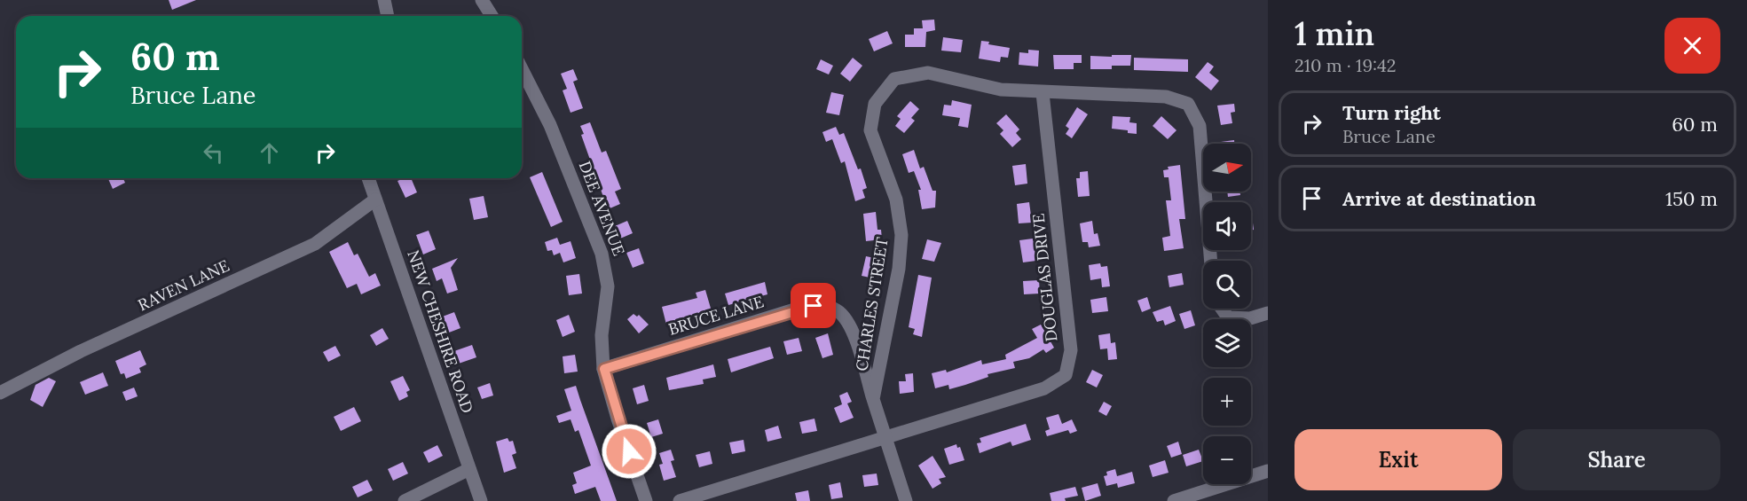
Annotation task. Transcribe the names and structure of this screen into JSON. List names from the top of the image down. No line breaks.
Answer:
{"streets":{"street":["DEE AVENUE","DOUGLAS DRIVE","RAVEN LANE","CHARLES STREET","BRUCE LANE","NEW CHESHIRE ROAD"]},"crossings":[["DEE AVENUE","BRUCE LANE"],["DOUGLAS DRIVE","CHARLES STREET"],["RAVEN LANE","NEW CHESHIRE ROAD"],["CHARLES STREET","BRUCE LANE"]],"north":"right","page":{"heading":["1 min","210 m · 19:42"],"turn":["60 m","Bruce Lane"],"list":[{"name":"Turn right","note":"Bruce Lane","value":"60 m"},{"name":"Arrive at destination","value":"150 m"}],"map_buttons":["+","−"],"buttons":["Exit","Share"]}}
